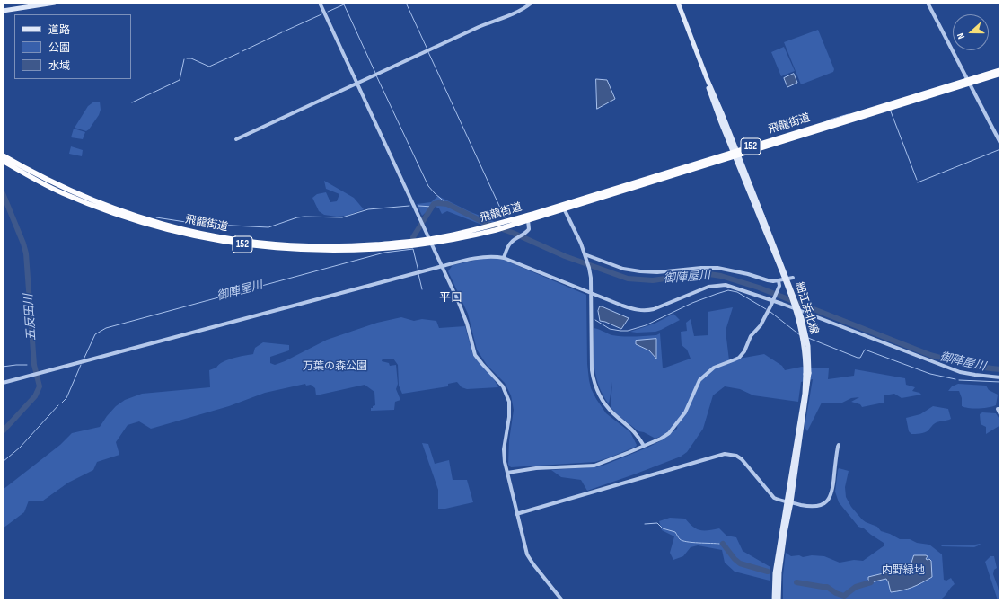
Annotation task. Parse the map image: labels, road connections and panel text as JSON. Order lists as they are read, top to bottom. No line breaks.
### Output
{"streets":{"highway":["飛龍街道","152"],"main road":["細江浜北線"]},"crossings":[["飛龍街道","細江浜北線"]],"districts":["平口"],"water":["御陣屋川","五反田川"],"parks":["万葉の森公園","内野緑地"],"legend":["道路","公園","水域"],"north":"left"}
